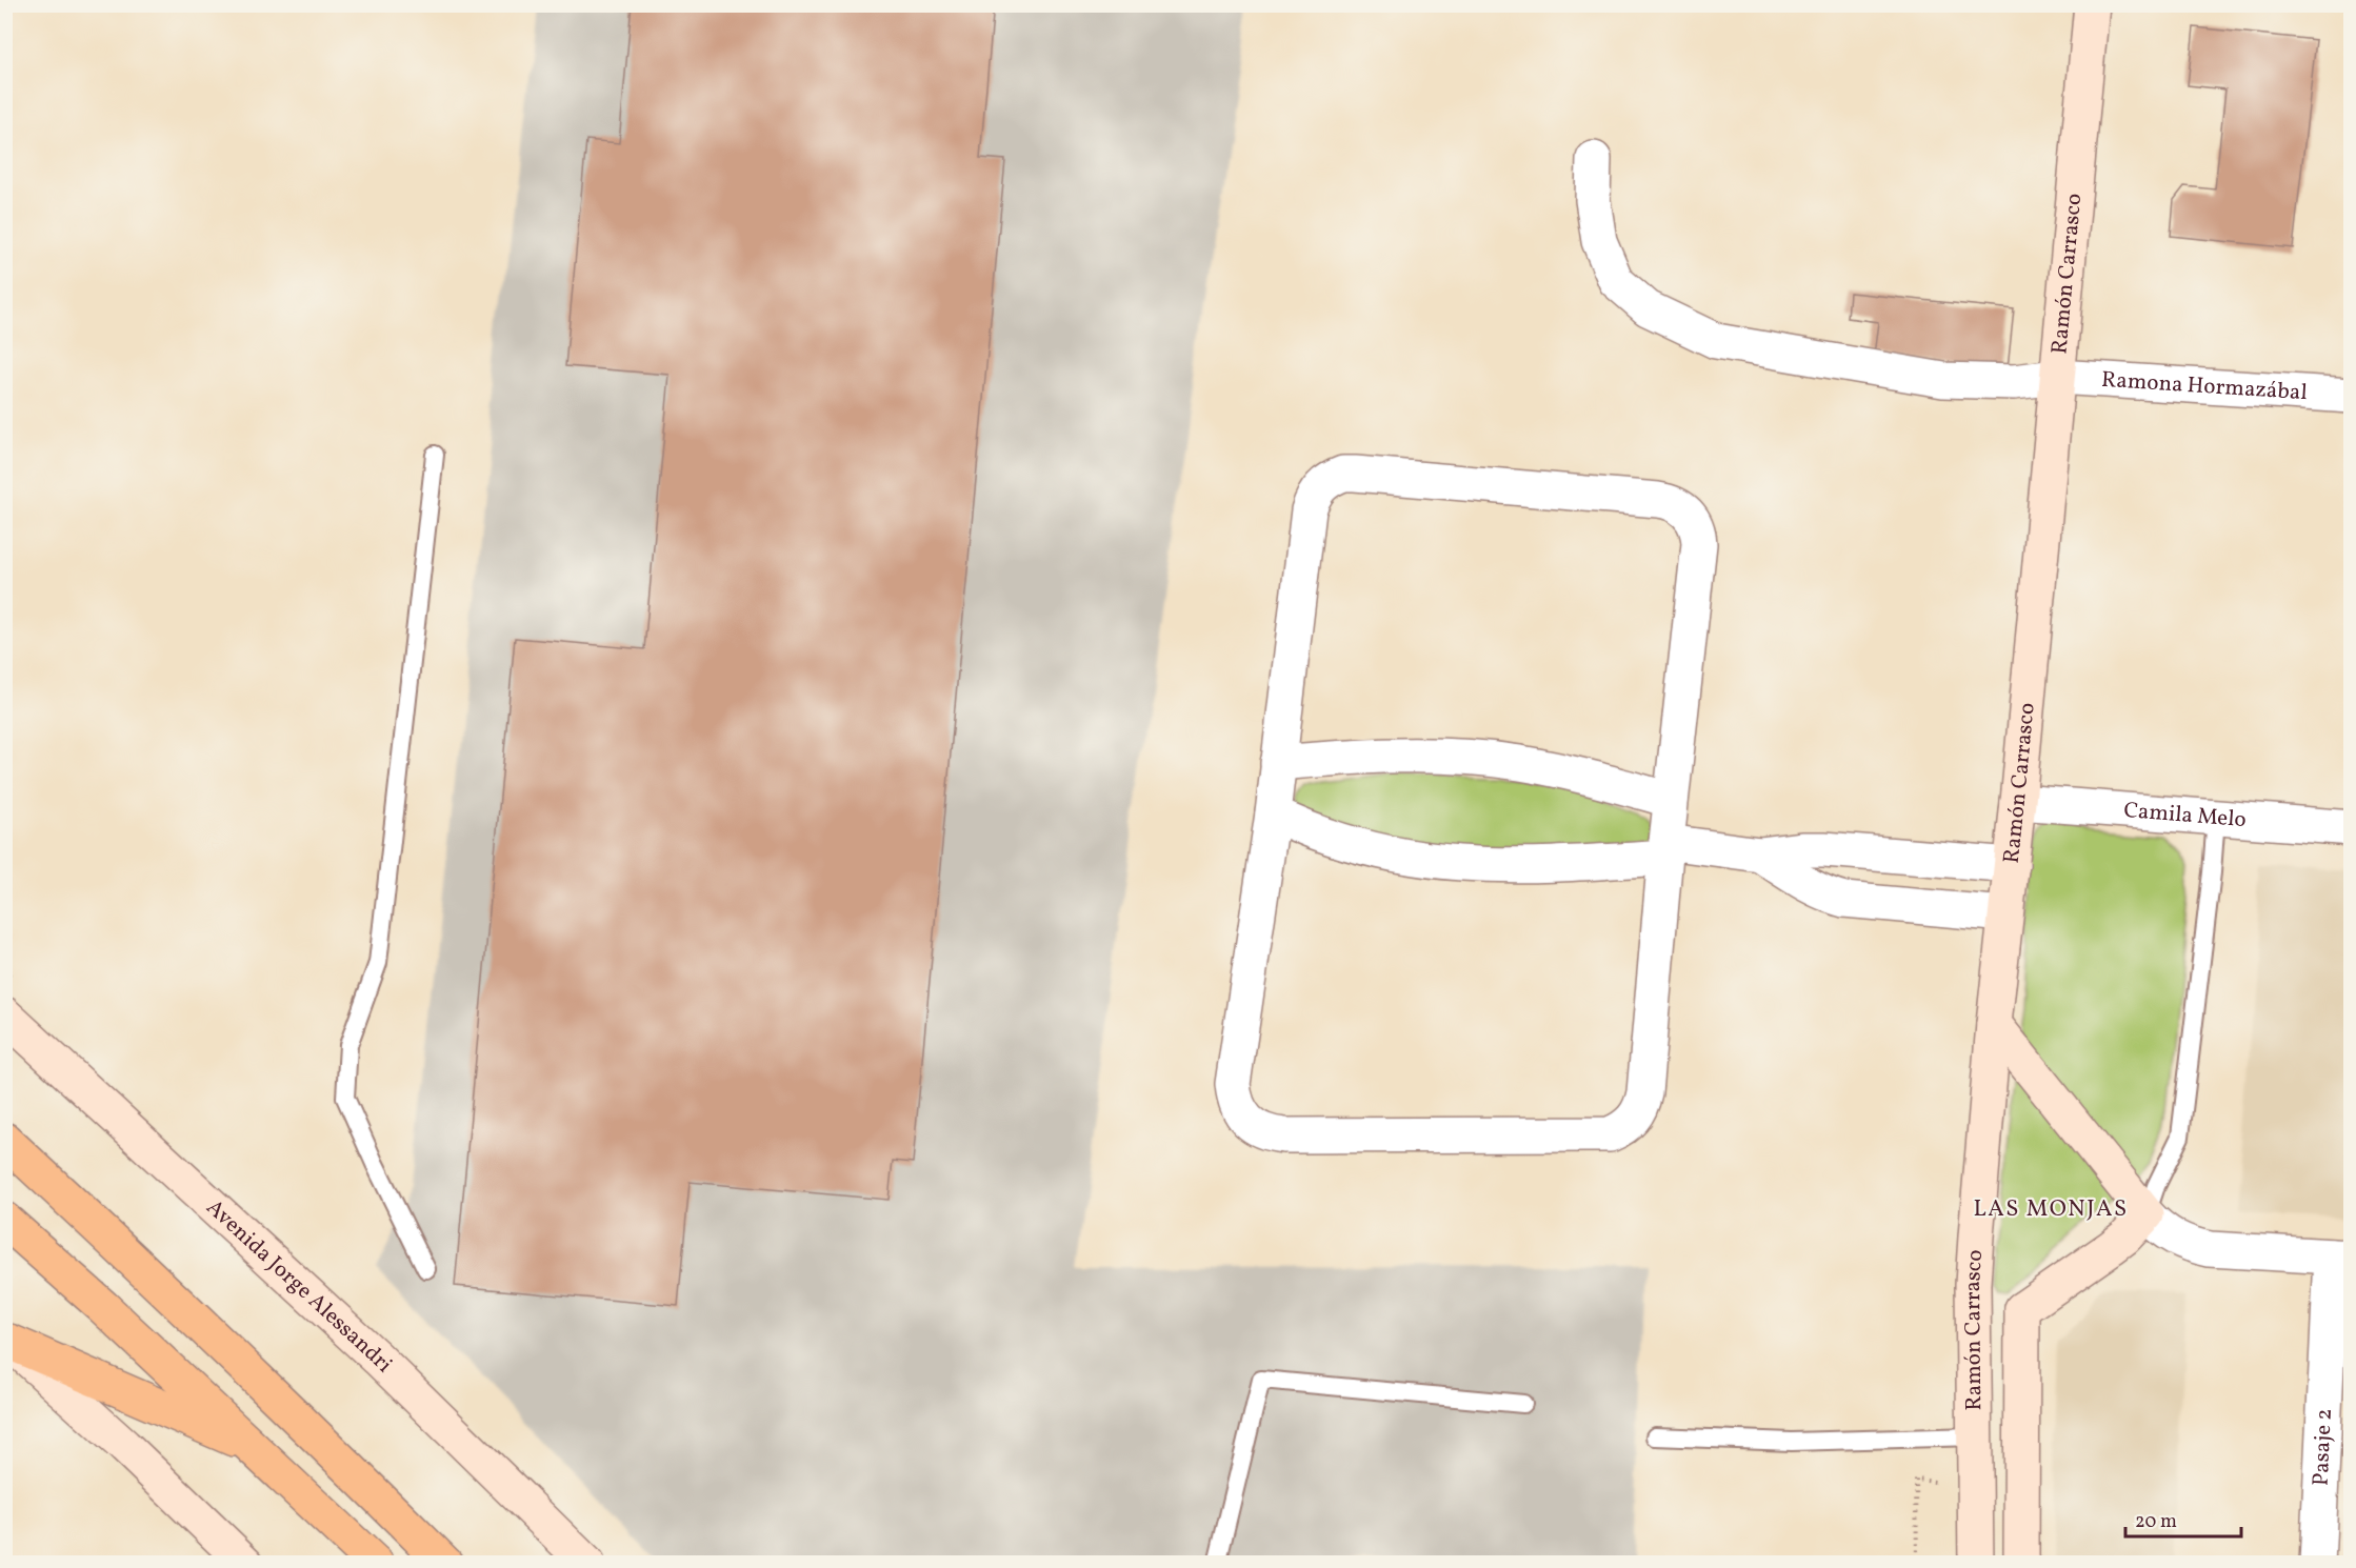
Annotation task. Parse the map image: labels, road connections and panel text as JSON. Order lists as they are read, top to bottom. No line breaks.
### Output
{"streets":{"main road":["Ramón Carrasco","Avenida Jorge Alessandri"],"street":["Ramona Hormazábal","Camila Melo","Pasaje 2"]},"crossings":[["Ramón Carrasco","Ramona Hormazábal"],["Ramón Carrasco","Camila Melo"]],"districts":["LAS MONJAS"],"scale_bar":"20 m"}
